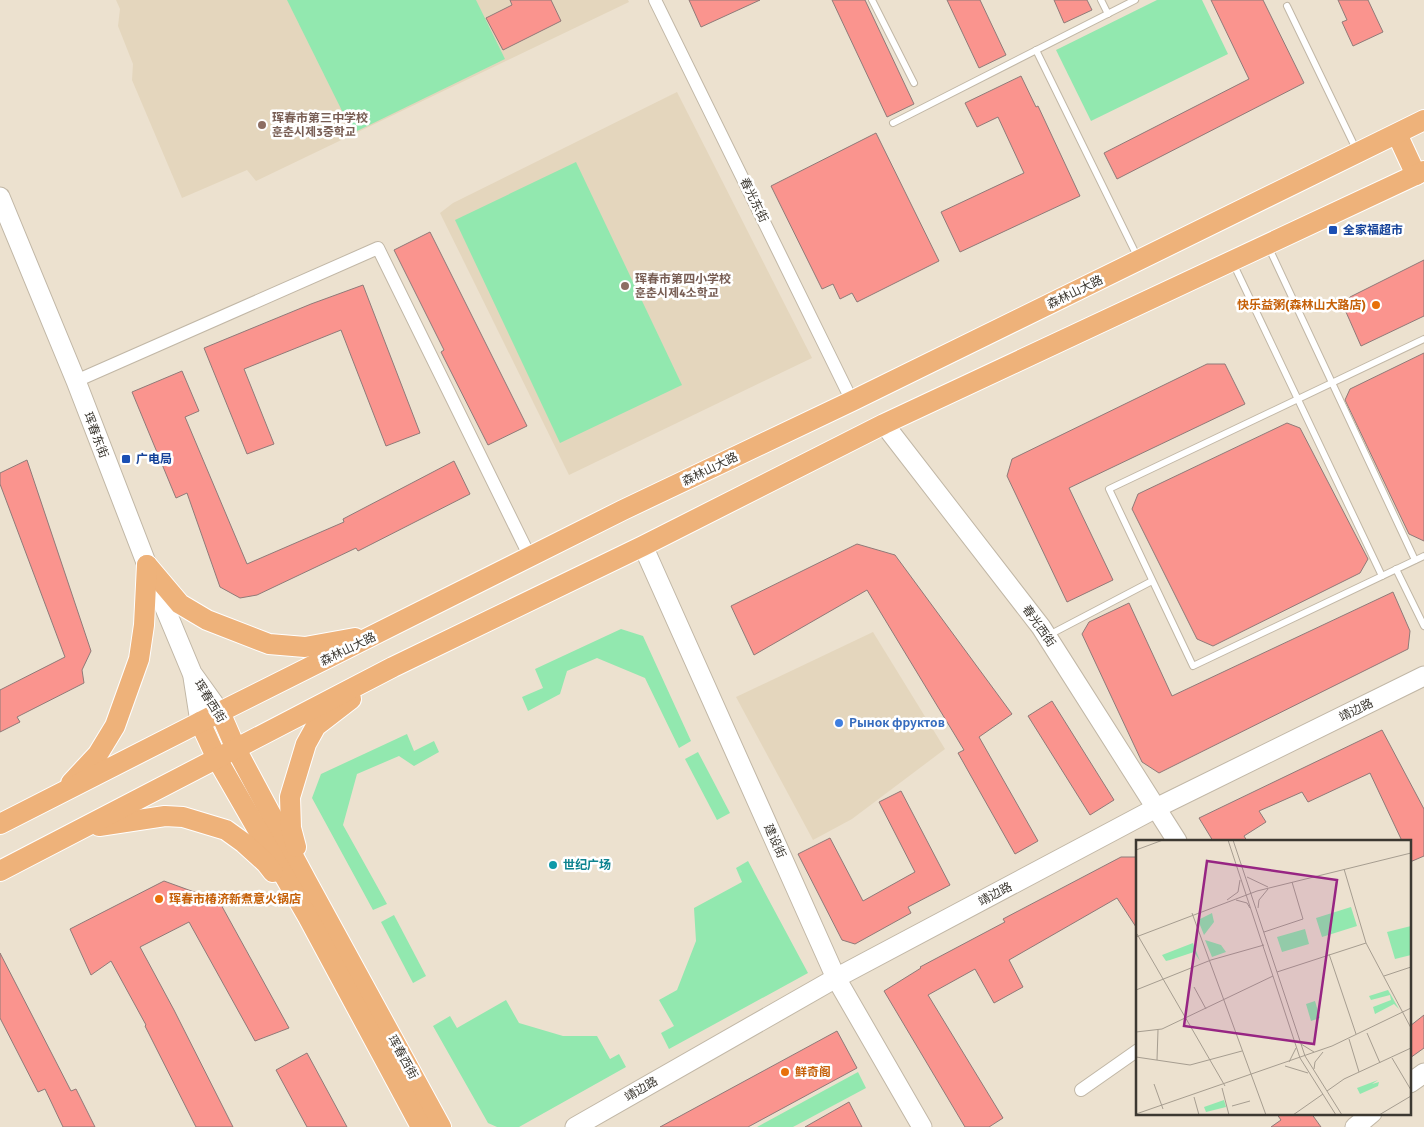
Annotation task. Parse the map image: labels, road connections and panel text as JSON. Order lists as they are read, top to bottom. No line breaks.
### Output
{"streets":{"main road":["森林山大路","珲春西街"],"street":["春光东街","珲春东街","春光西街","靖边路","建设街"]},"crossings":[["春光东街","森林山大路"],["森林山大路","珲春西街"],["珲春东街","珲春西街"],["春光西街","靖边路"],["靖边路","建设街"]],"places":{"other":["珲春市第三中学校 훈춘시제3중학교","珲春市第四小学校 훈춘시제4소학교","快乐益粥(森林山大路店)","Рынок фруктов","世纪广场","珲春市椿济新煮意火锅店","鲜奇阁"],"transit":["全家福超市","广电局"]}}
